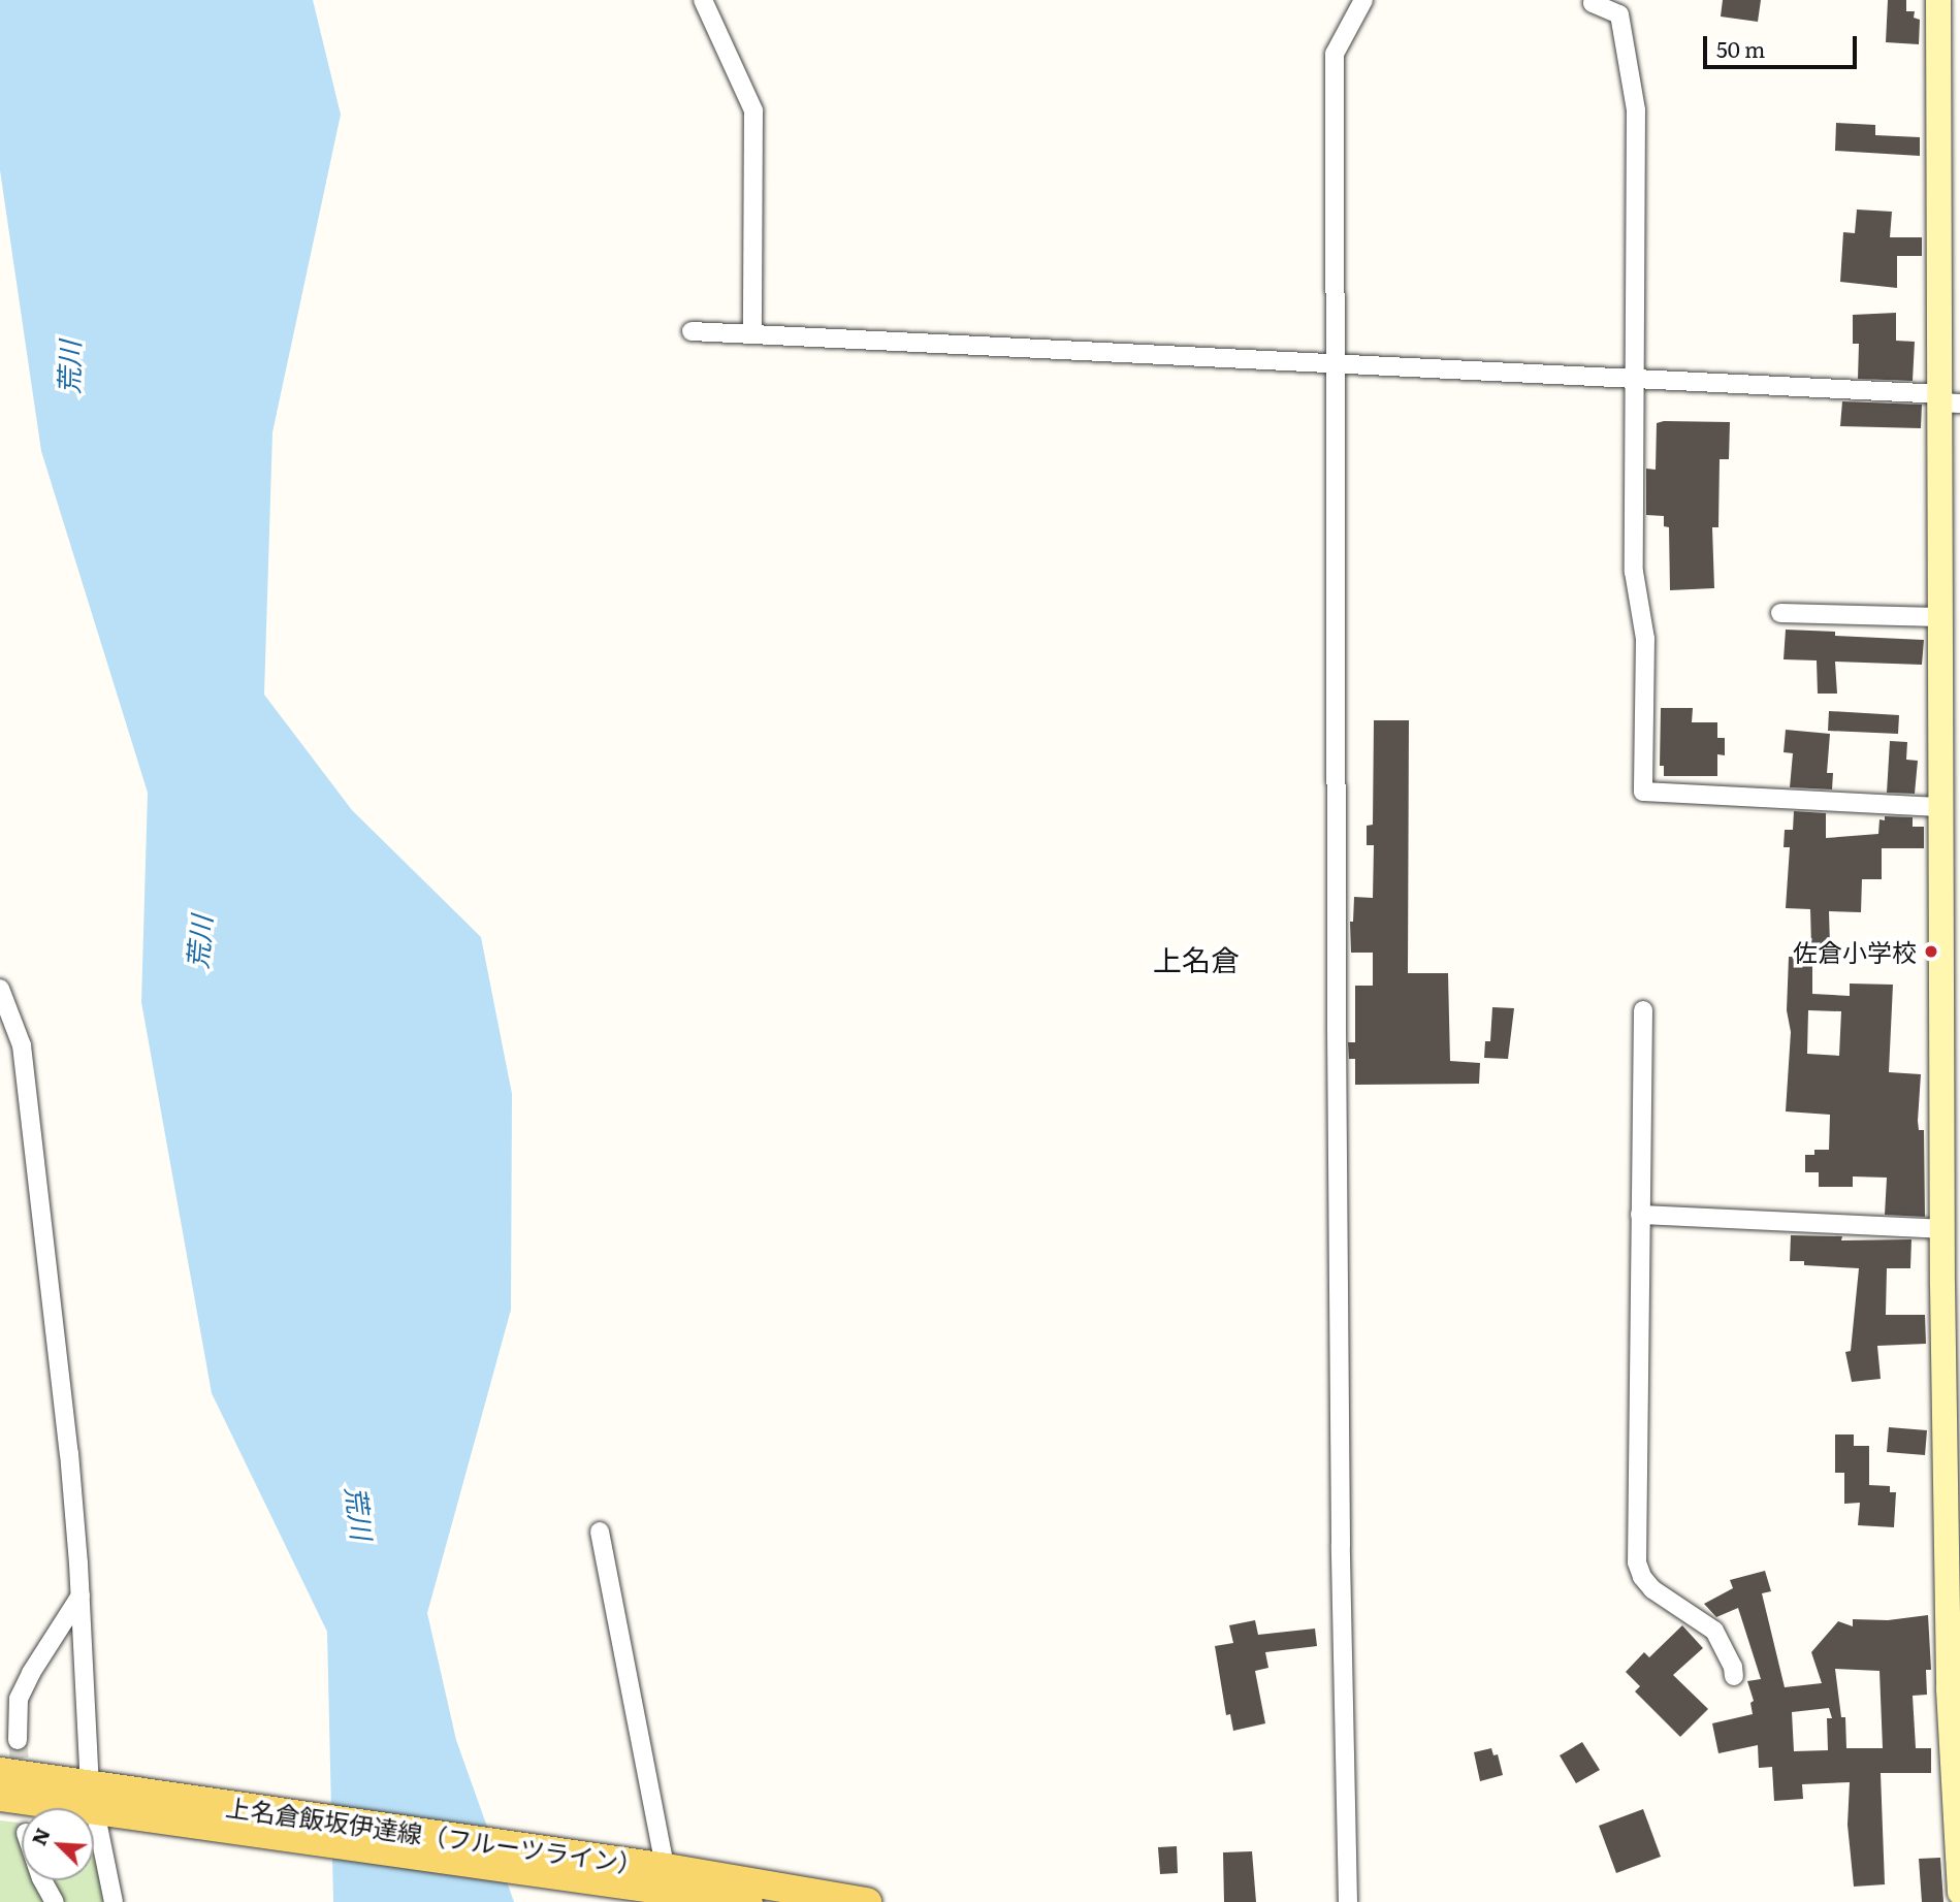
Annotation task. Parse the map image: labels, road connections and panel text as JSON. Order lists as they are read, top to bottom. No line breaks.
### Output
{"streets":{"main road":["上名倉飯坂伊達線（フルーツライン）"]},"districts":["上名倉"],"water":["荒川"],"places":["佐倉小学校"],"scale_bar":"50 m","north":"top left"}
